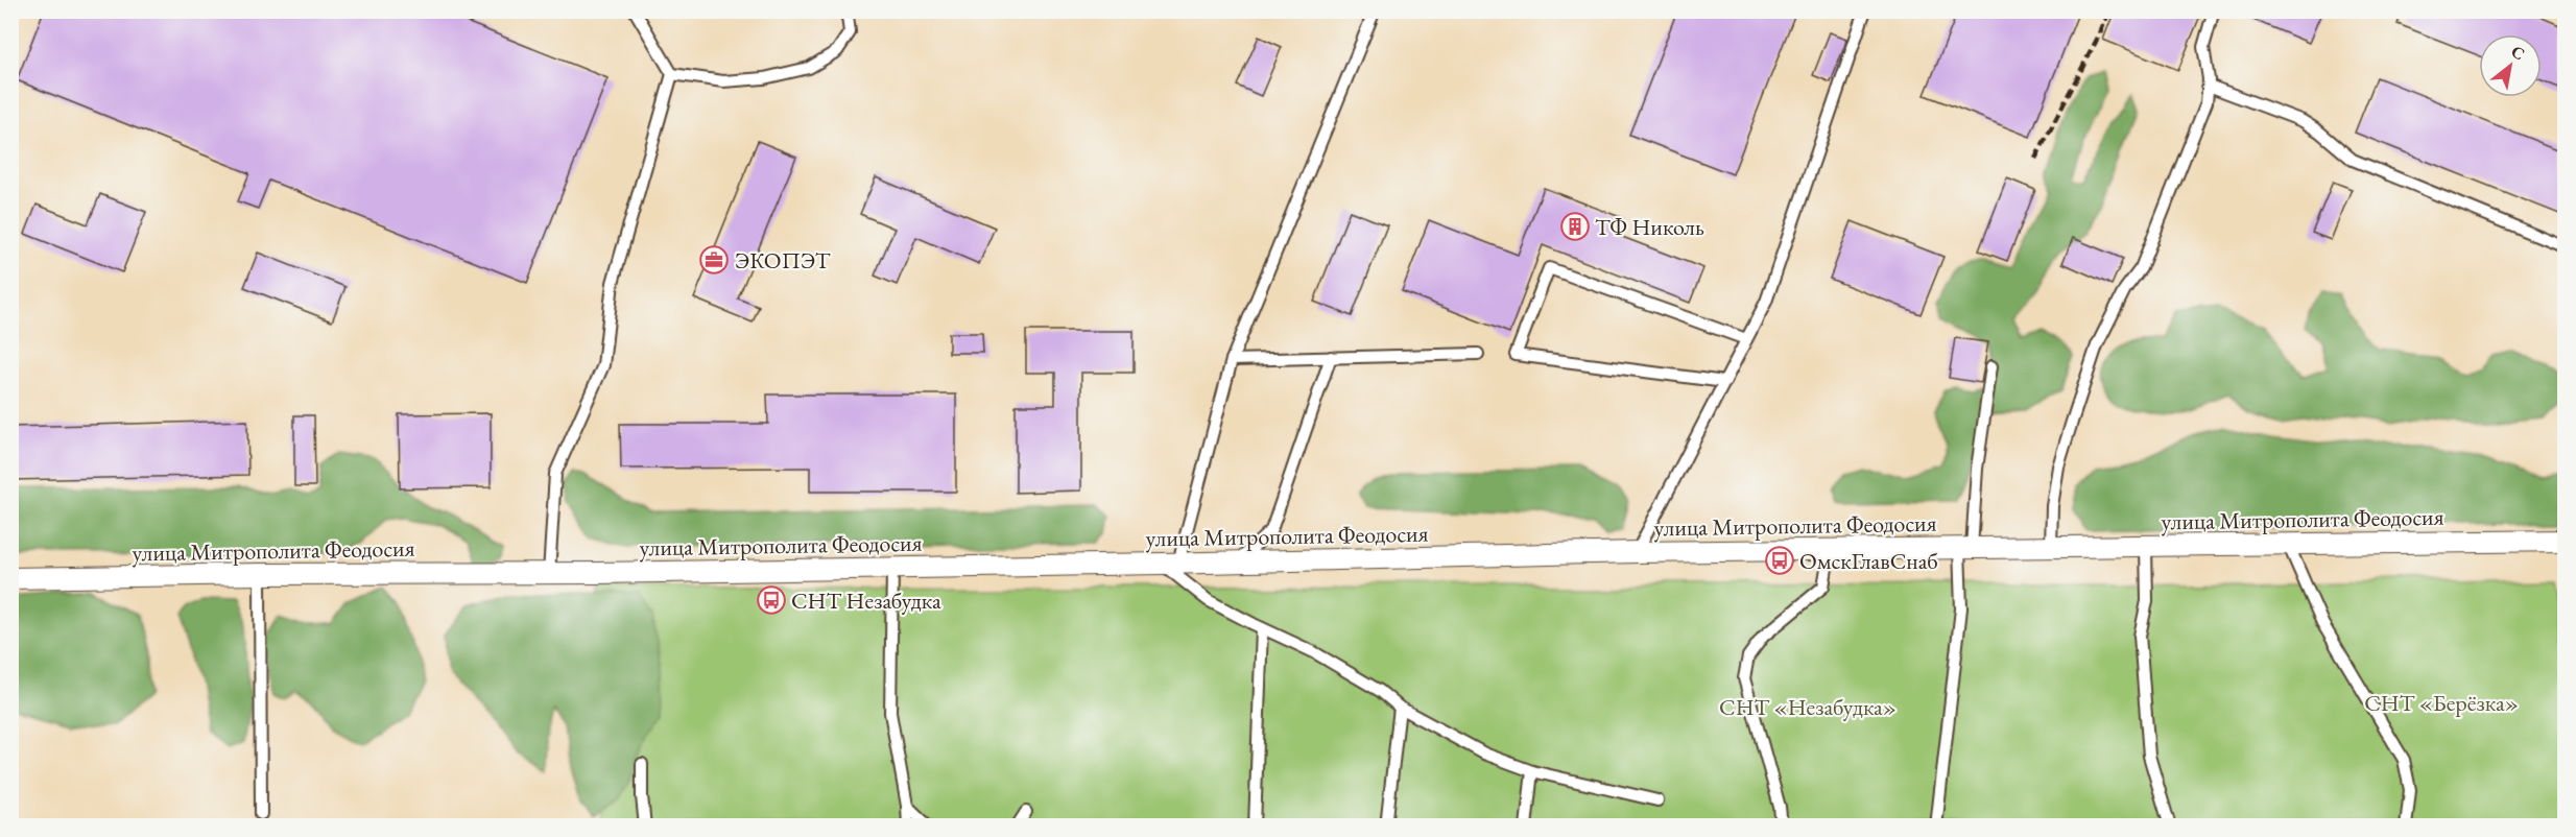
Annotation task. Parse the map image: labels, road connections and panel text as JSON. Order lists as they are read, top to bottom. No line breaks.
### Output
{"streets":{"street":["улица Митрополита Феодосия"]},"parks":["СНТ «Берёзка»","СНТ «Незабудка»"],"places":{"building":["ТФ Николь"],"office":["ЭКОПЭТ"],"bus stop":["ОмскГлавСнаб","СНТ Незабудка"]},"north":"top right"}
